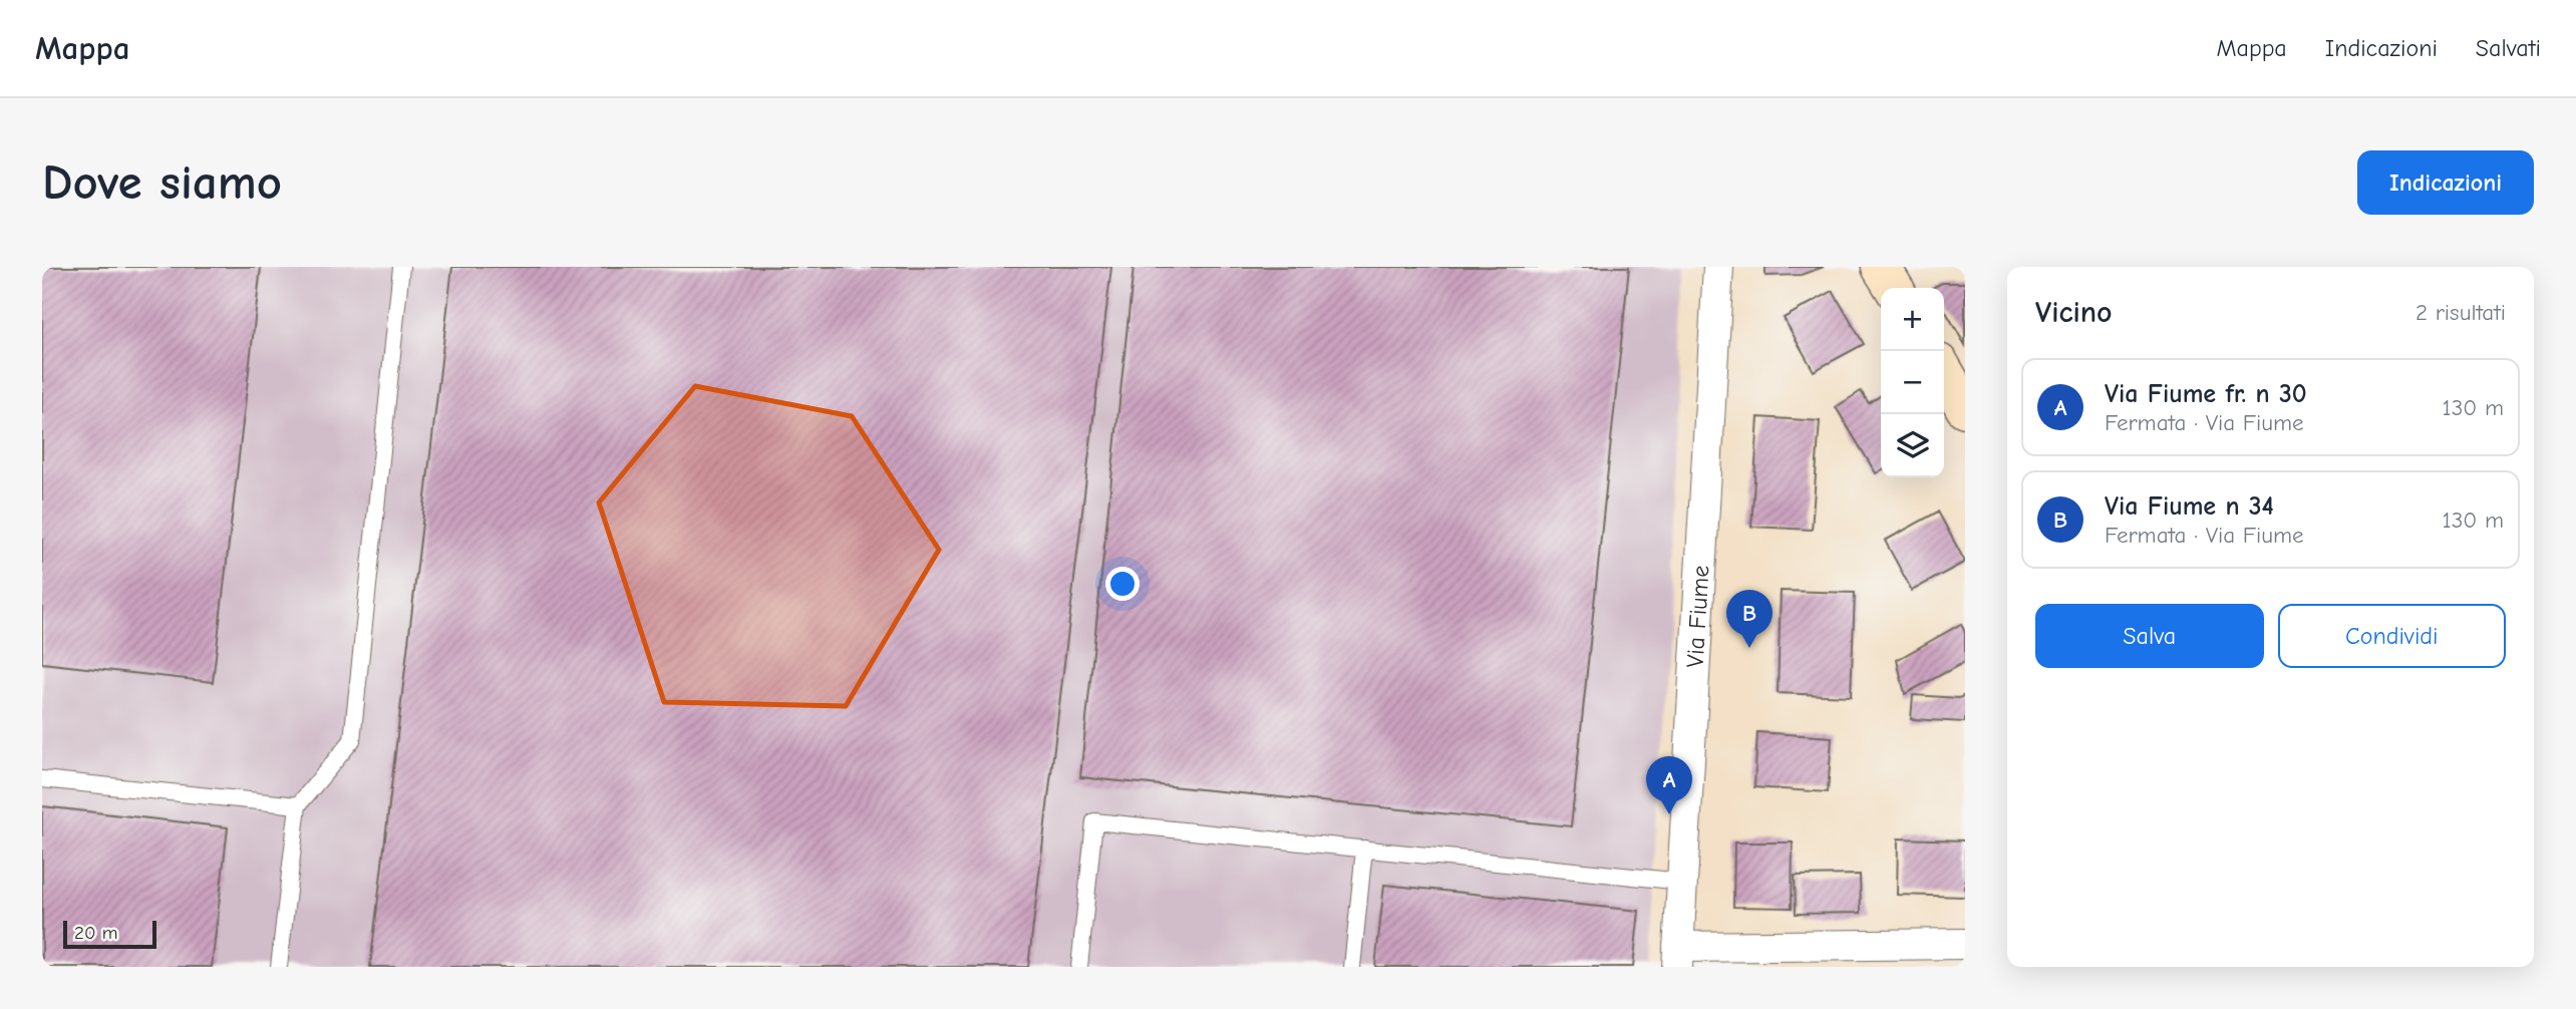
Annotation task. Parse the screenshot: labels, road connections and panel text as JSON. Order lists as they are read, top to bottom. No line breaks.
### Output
{"streets":{"street":["Via Fiume"]},"scale_bar":"20 m","page":{"header":"Mappa","nav":["Mappa","Indicazioni","Salvati"],"buttons":["Indicazioni",["Salva","Condividi"]],"title":"Dove siamo","heading":["Vicino","2 risultati"],"map_buttons":["+","−"],"list":[{"mark":"A","name":"Via Fiume fr. n 30","note":"Fermata · Via Fiume","value":"130 m"},{"mark":"B","name":"Via Fiume n 34","note":"Fermata · Via Fiume","value":"130 m"}],"pins":["B","A"],"scale":"20 m"}}
